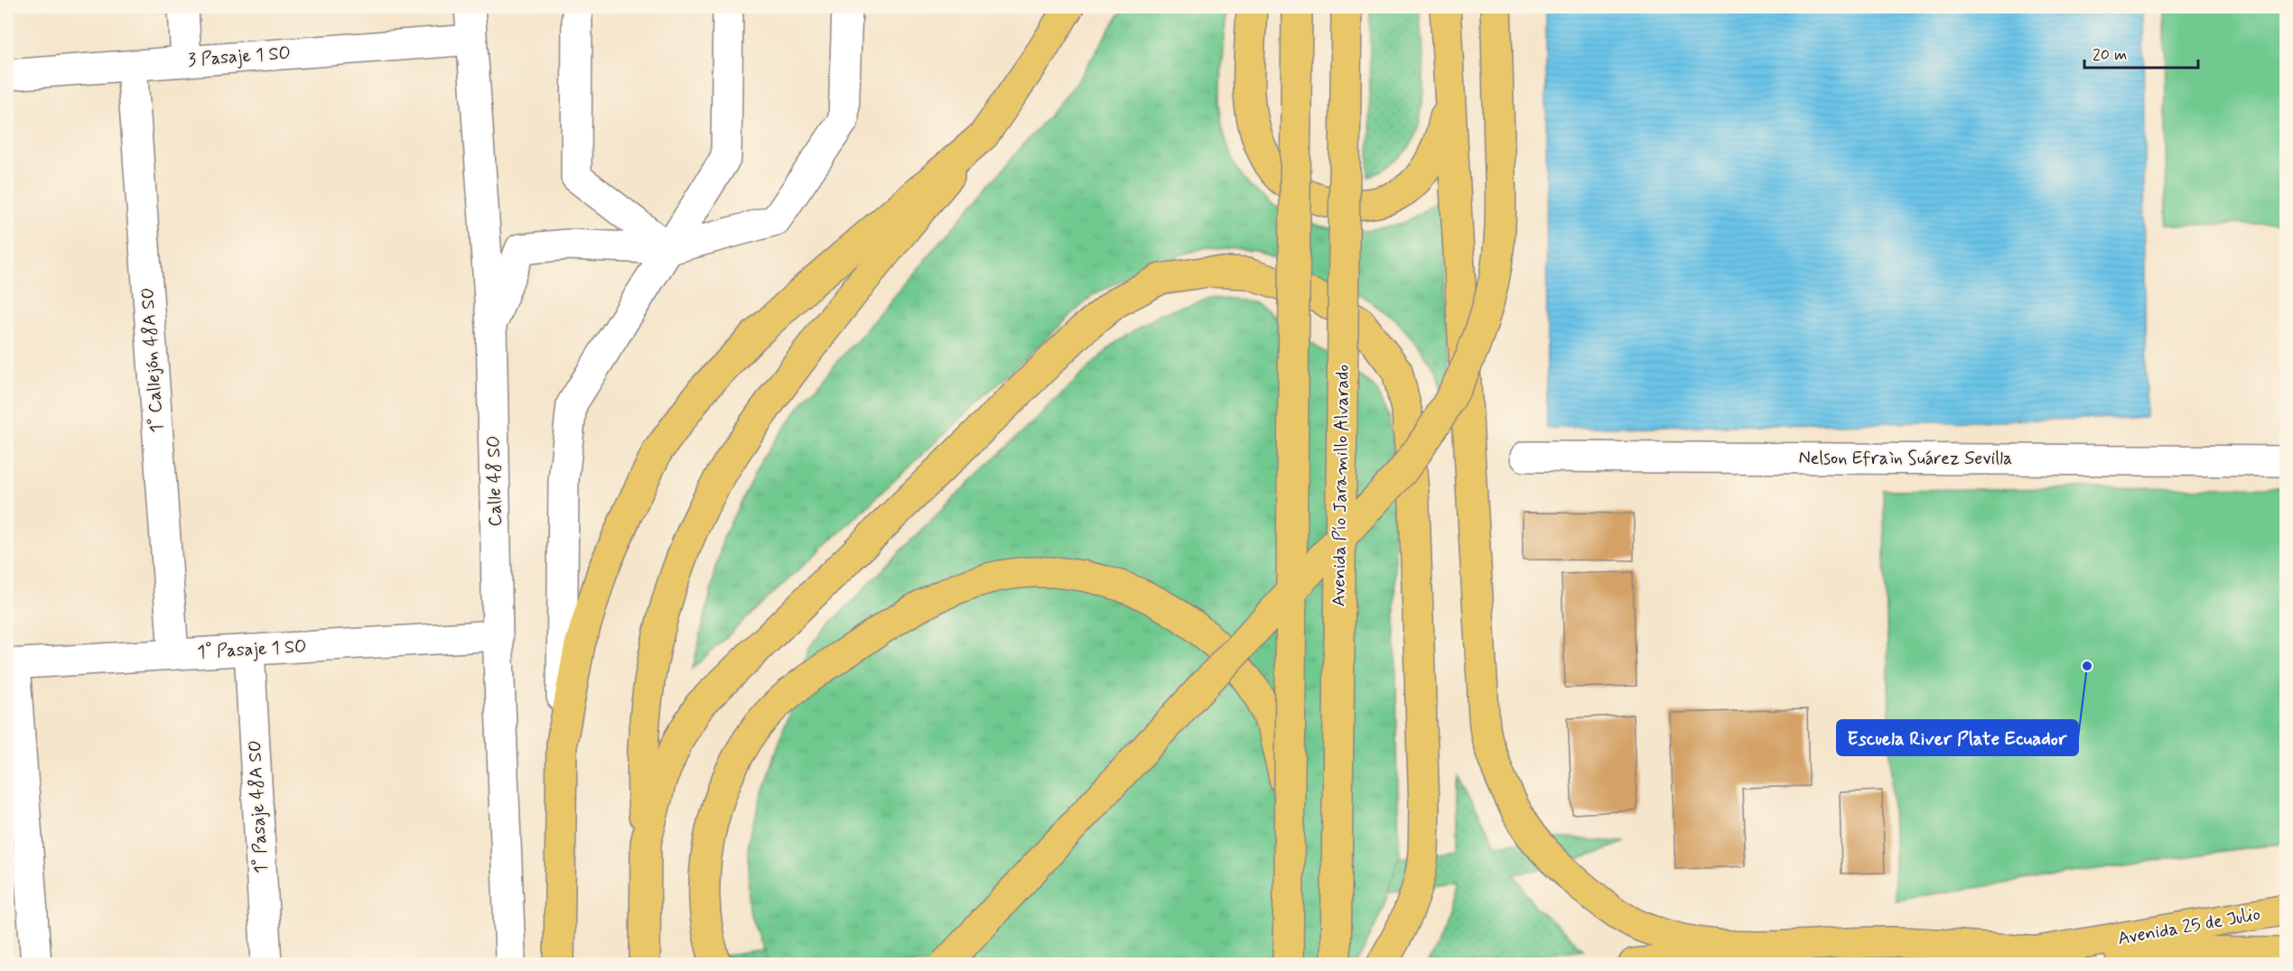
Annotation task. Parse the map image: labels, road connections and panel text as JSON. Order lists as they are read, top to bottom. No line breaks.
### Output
{"streets":{"main road":["Avenida Pío Jaramillo Alvarado","Avenida 25 de Julio"],"street":["3 Pasaje 1 SO","1° Callejón 48A SO","Nelson Efraìn Suárez Sevilla","Calle 48 SO","1° Pasaje 1 SO","1° Pasaje 48A SO"]},"crossings":[["3 Pasaje 1 SO","1° Callejón 48A SO"],["3 Pasaje 1 SO","Calle 48 SO"],["1° Callejón 48A SO","1° Pasaje 1 SO"],["Calle 48 SO","1° Pasaje 1 SO"],["1° Pasaje 1 SO","1° Pasaje 48A SO"]],"places":["Escuela River Plate Ecuador"],"scale_bar":"20 m"}
